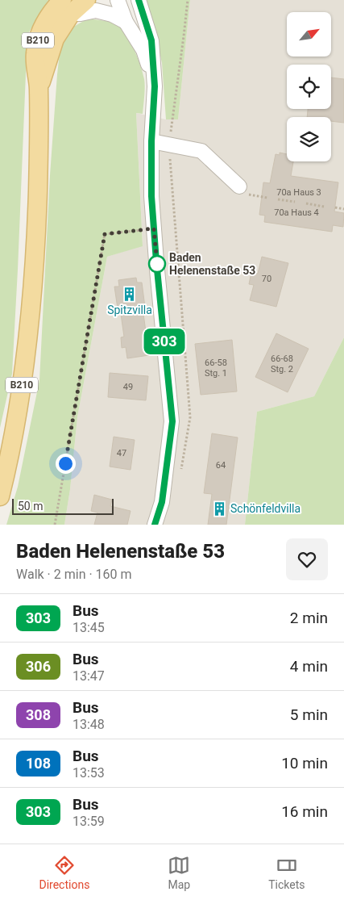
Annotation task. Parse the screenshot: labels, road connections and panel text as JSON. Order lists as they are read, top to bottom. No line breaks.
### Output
{"streets":{"main road":["B210"]},"places":{"other":["Baden Helenenstaße 53"],"building":["Spitzvilla","Schönfeldvilla"]},"lines":["bus line 303"],"house_numbers":["70a Haus 3","70a Haus 4","70","66-68 Stg. 2","66-58 Stg. 1","49","47","64"],"scale_bar":"50 m","north":"top right","page":{"on_map":"303","scale":"50 m","heading":["Baden Helenenstaße 53","Walk · 2 min · 160 m"],"list":[{"mark":"303","name":"Bus","note":"13:45","value":"2 min"},{"mark":"306","name":"Bus","note":"13:47","value":"4 min"},{"mark":"308","name":"Bus","note":"13:48","value":"5 min"},{"mark":"108","name":"Bus","note":"13:53","value":"10 min"},{"mark":"303","name":"Bus","note":"13:59","value":"16 min"}],"tabs":["Directions","Map","Tickets"]}}
